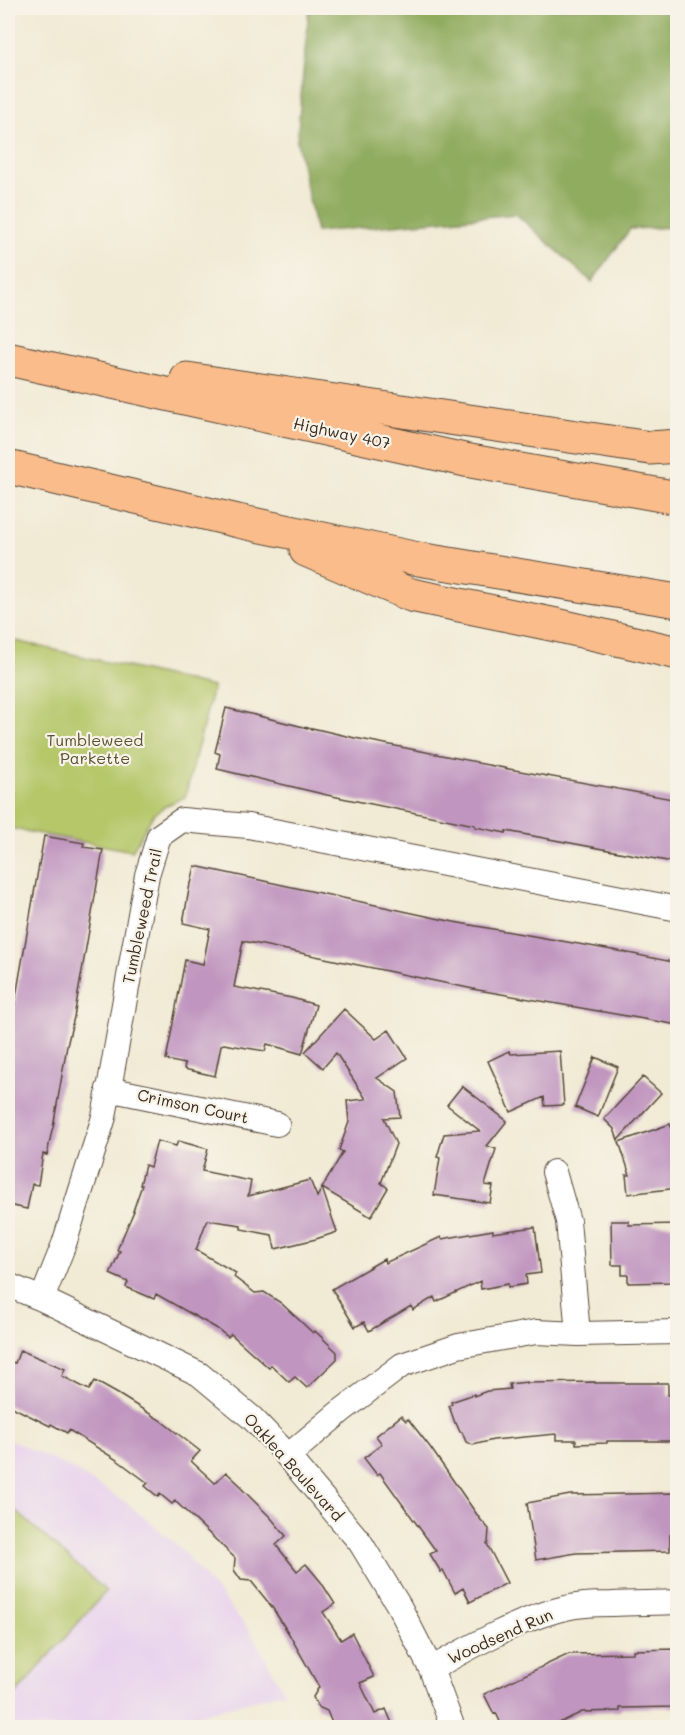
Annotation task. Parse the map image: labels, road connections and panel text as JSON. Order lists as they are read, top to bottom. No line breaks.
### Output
{"streets":{"highway":["Highway 407"],"street":["Tumbleweed Trail","Crimson Court","Oaklea Boulevard","Woodsend Run"]},"crossings":[["Tumbleweed Trail","Crimson Court"],["Tumbleweed Trail","Oaklea Boulevard"],["Oaklea Boulevard","Woodsend Run"]],"parks":["Tumbleweed Parkette"]}
